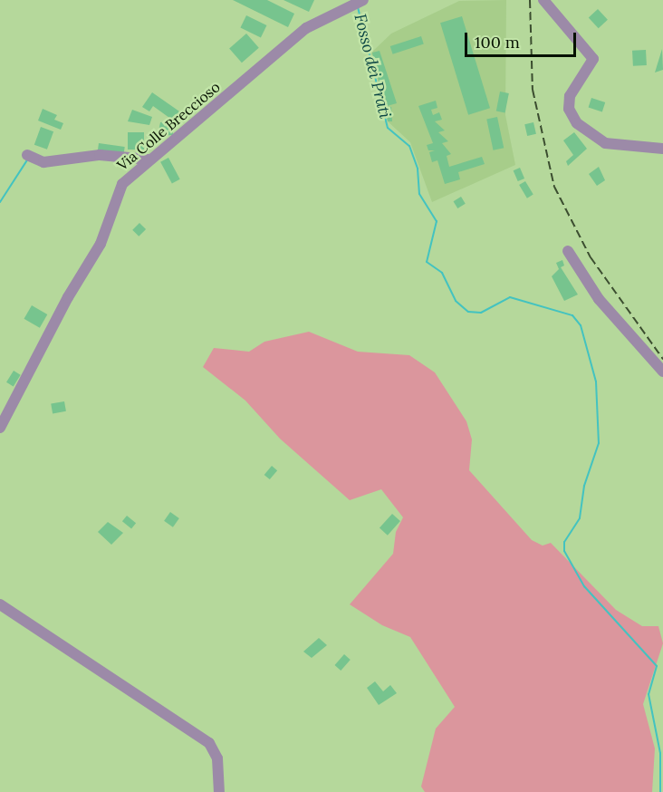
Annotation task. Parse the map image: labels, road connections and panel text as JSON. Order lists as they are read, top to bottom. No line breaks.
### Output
{"streets":{"street":["Via Colle Breccioso"]},"water":["Fosso dei Prati"],"scale_bar":"100 m"}
